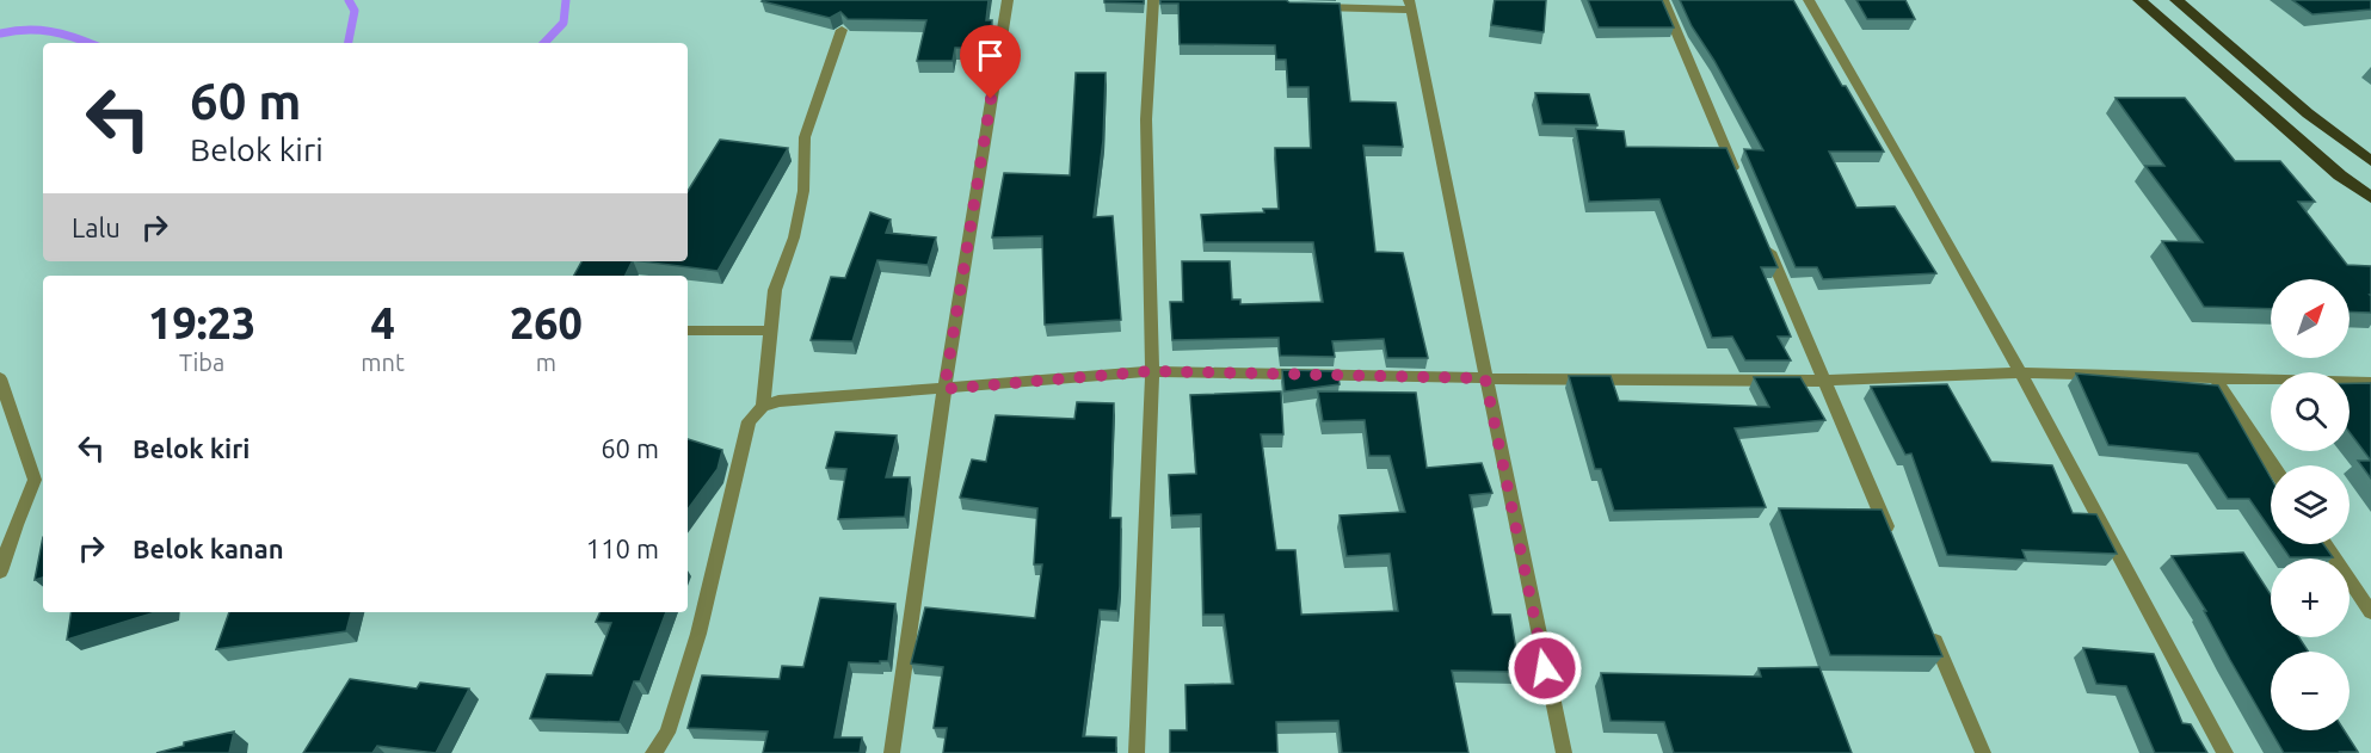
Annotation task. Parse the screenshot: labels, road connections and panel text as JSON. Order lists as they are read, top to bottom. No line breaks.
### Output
{"north":"top right","page":{"turn":["60 m","Belok kiri"],"then":"Lalu","eta":["19:23","Tiba","4","mnt","260","m"],"map_buttons":["+","−"],"list":[{"name":"Belok kiri","value":"60 m"},{"name":"Belok kanan","value":"110 m"}]}}
